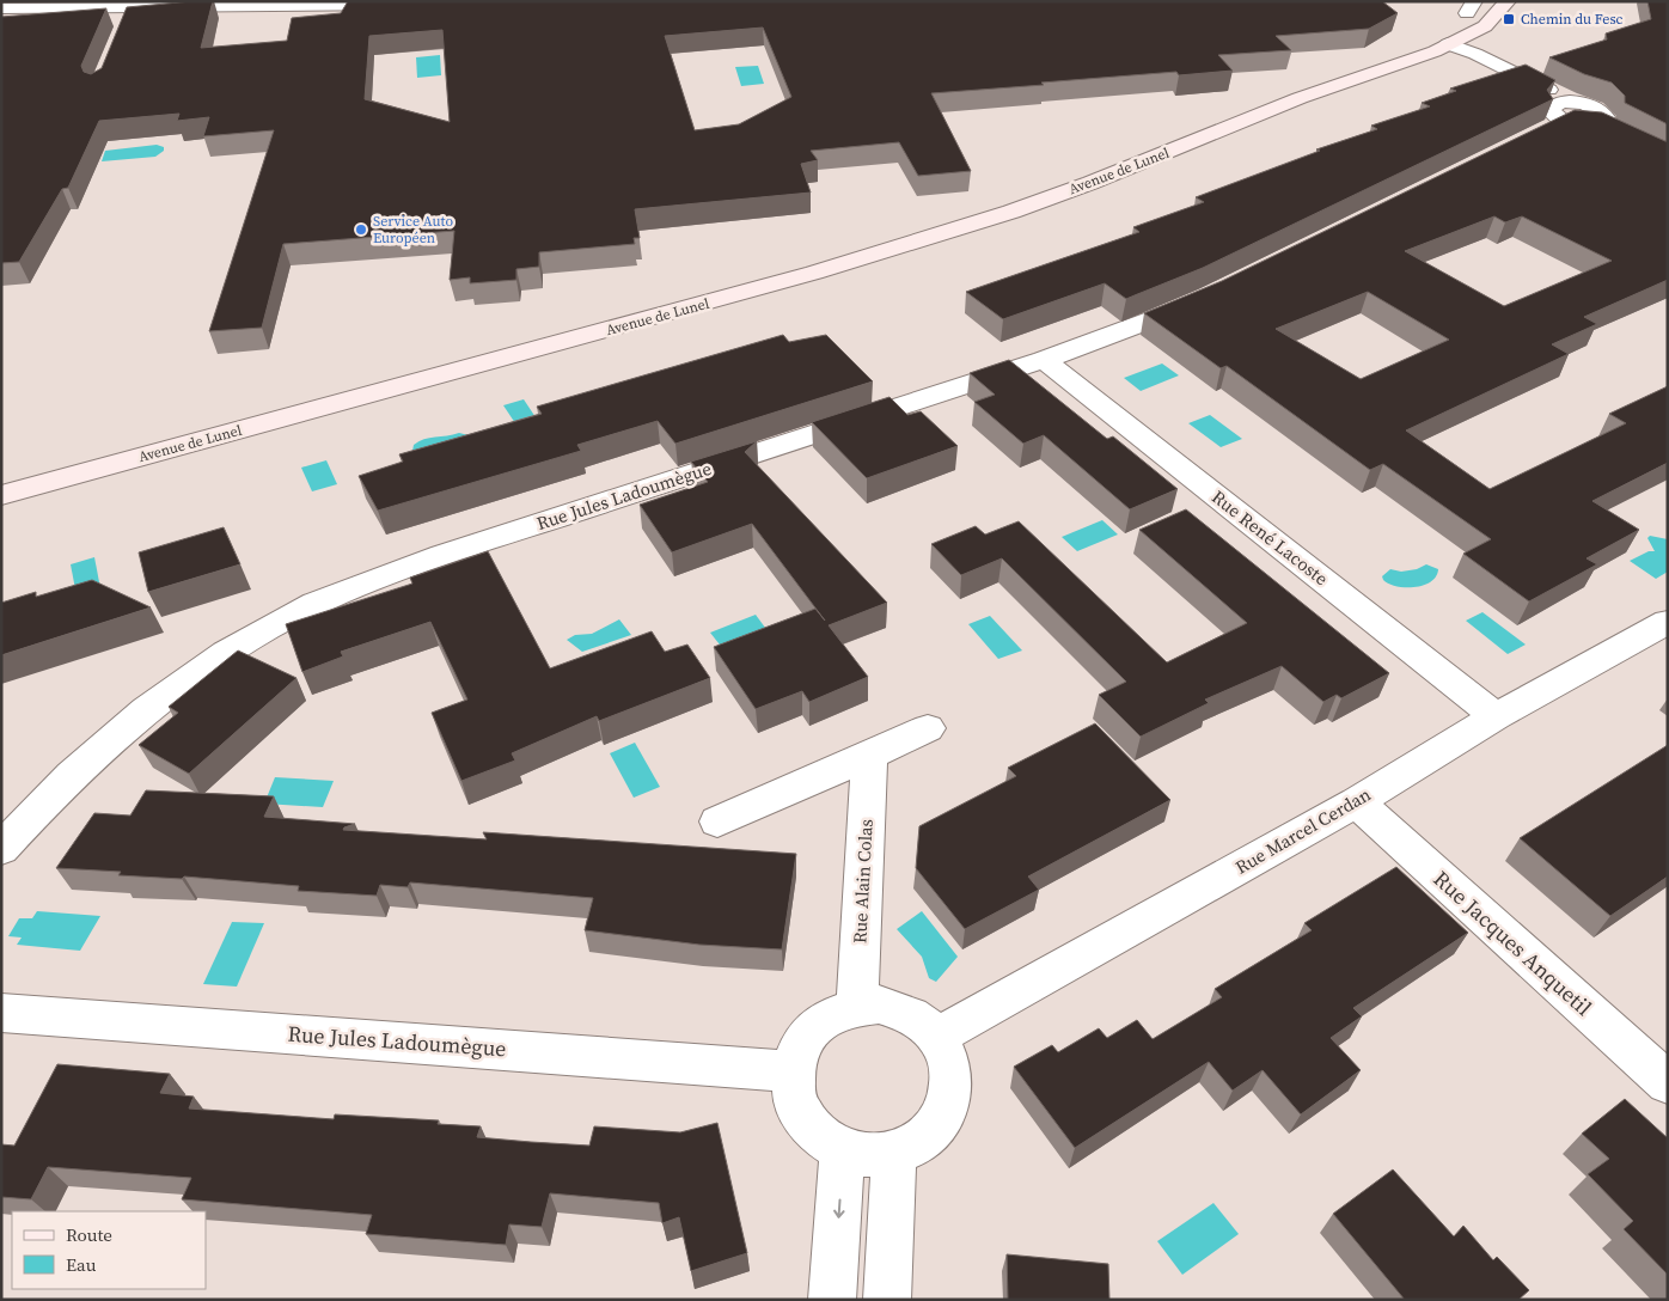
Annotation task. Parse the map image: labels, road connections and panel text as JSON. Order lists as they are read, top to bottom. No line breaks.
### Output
{"streets":{"main road":["Avenue de Lunel"],"street":["Rue Jules Ladoumègue","Rue René Lacoste","Rue Marcel Cerdan","Rue Alain Colas","Rue Jacques Anquetil"]},"crossings":[["Rue Jules Ladoumègue","Rue René Lacoste"],["Rue Jules Ladoumègue","Rue Marcel Cerdan"],["Rue Jules Ladoumègue","Rue Alain Colas"],["Rue René Lacoste","Rue Marcel Cerdan"],["Rue Marcel Cerdan","Rue Alain Colas"],["Rue Marcel Cerdan","Rue Jacques Anquetil"]],"places":{"transit":["Chemin du Fesc"],"other":["Service Auto Européen"]},"legend":["Route","Eau"]}
